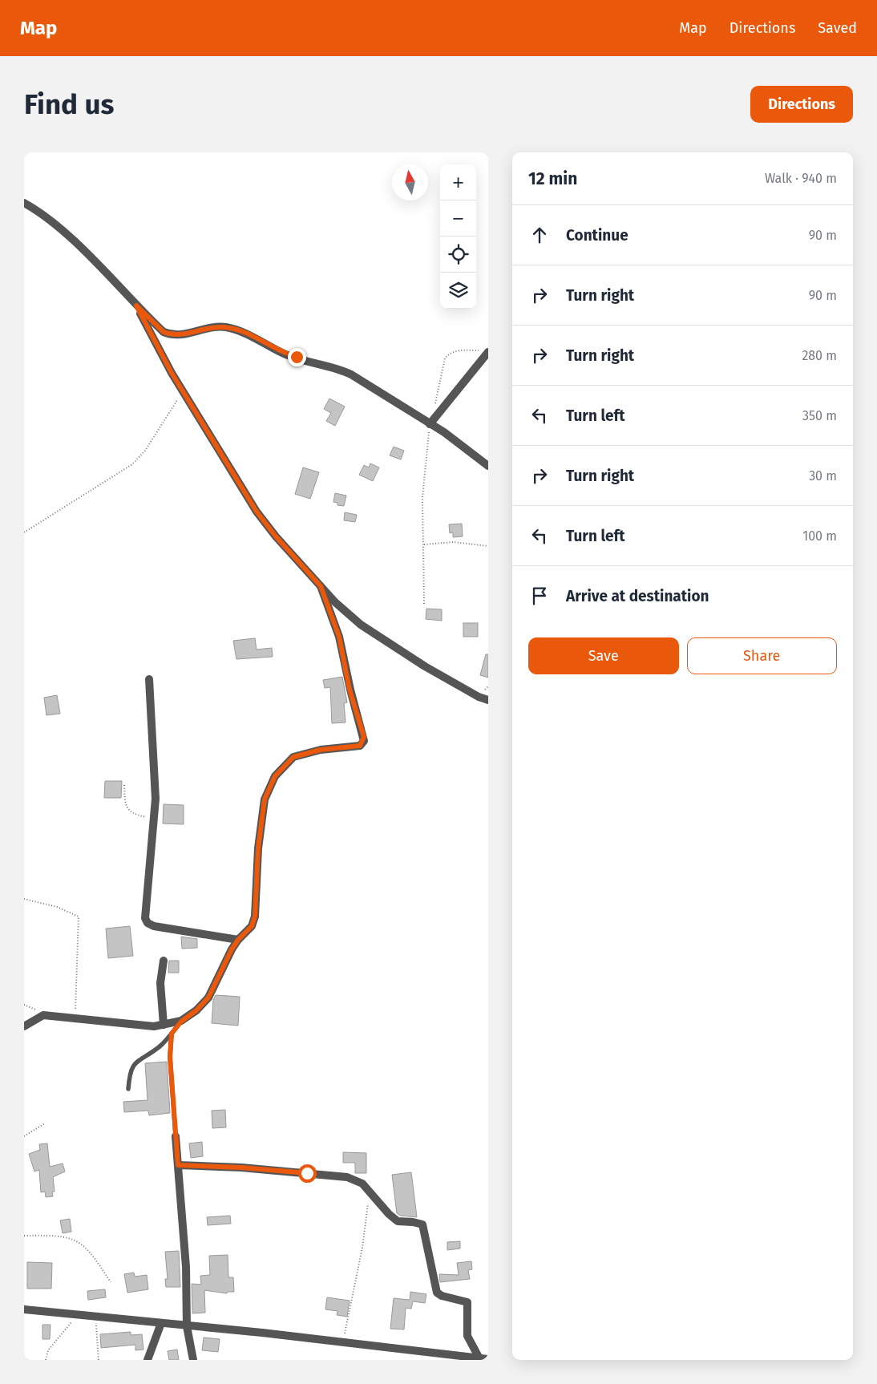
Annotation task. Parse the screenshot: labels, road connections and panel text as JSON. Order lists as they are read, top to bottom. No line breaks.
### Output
{"north":"top","page":{"header":"Map","nav":["Map","Directions","Saved"],"buttons":["Directions",["Save","Share"]],"title":"Find us","heading":["12 min","Walk · 940 m"],"map_buttons":["+","−"],"list":[["Continue","90 m"],["Turn right","90 m"],["Turn right","280 m"],["Turn left","350 m"],["Turn right","30 m"],["Turn left","100 m"],"Arrive at destination"]}}
